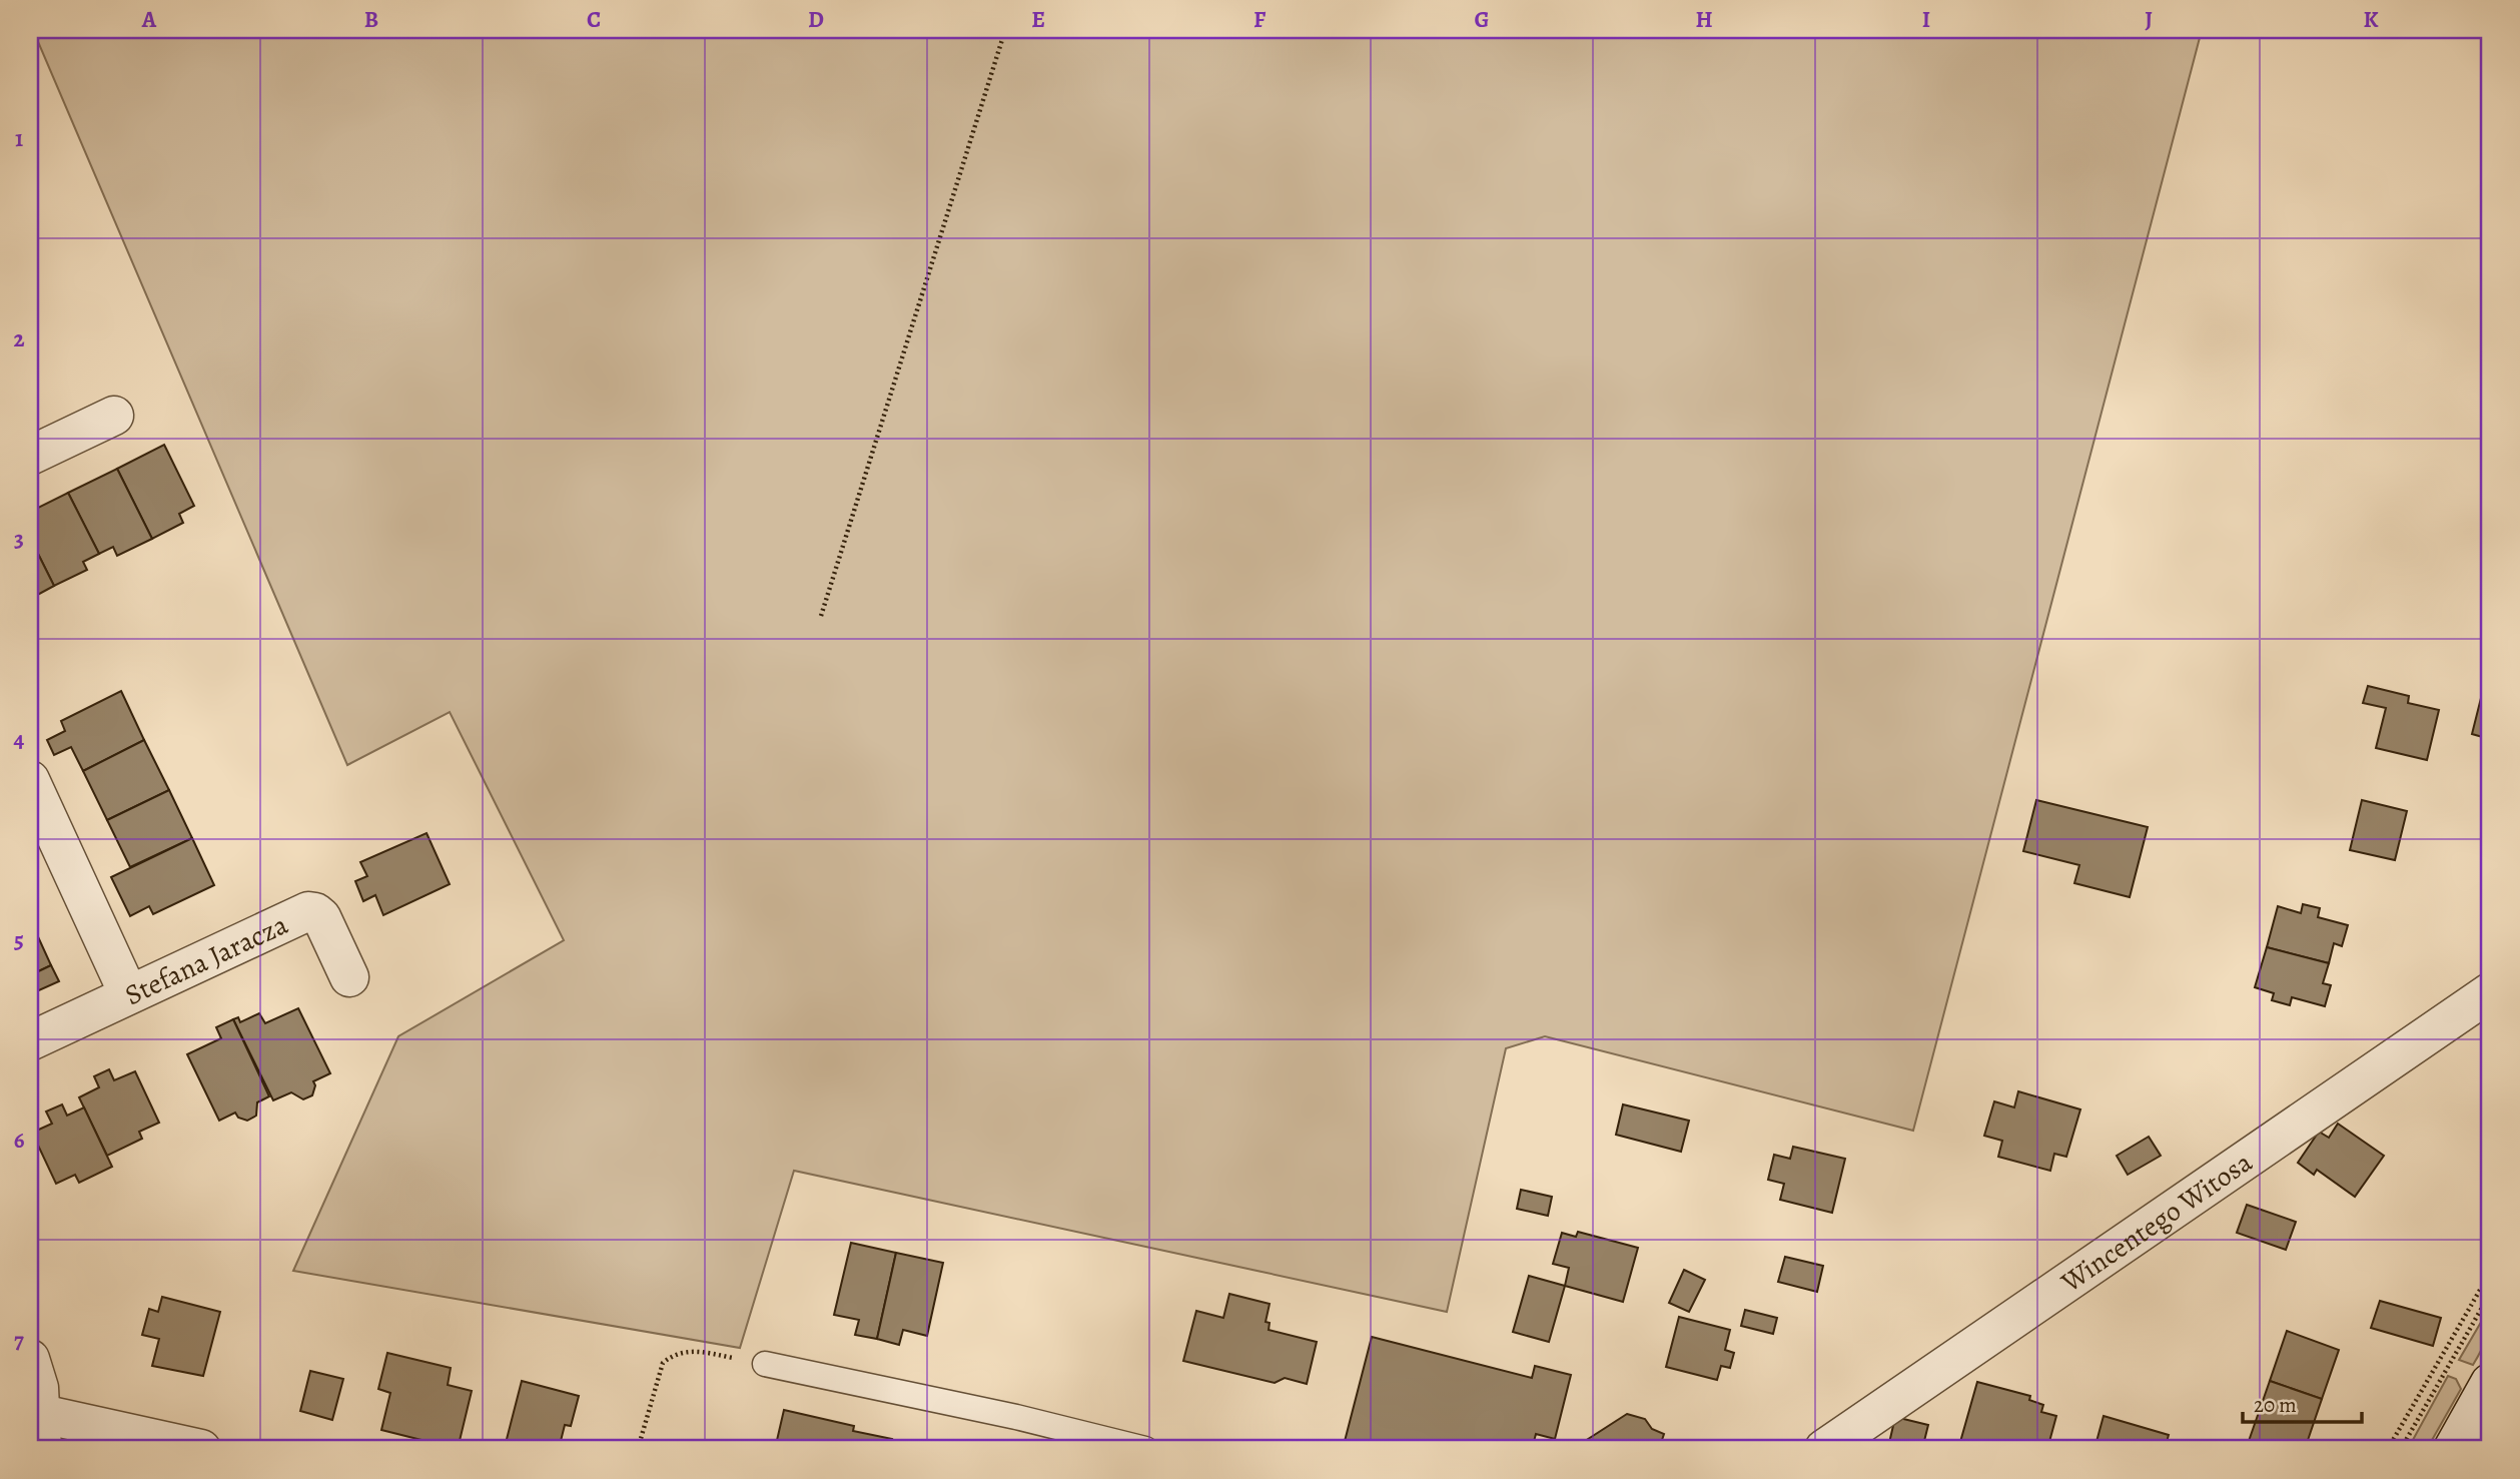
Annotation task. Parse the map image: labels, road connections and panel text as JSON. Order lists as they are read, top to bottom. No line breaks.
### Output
{"streets":{"street":["Stefana Jaracza","Wincentego Witosa"]},"scale_bar":"20 m","grid":{"columns":["A","B","C","D","E","F","G","H","I","J","K"],"rows":["1","2","3","4","5","6","7"]}}
